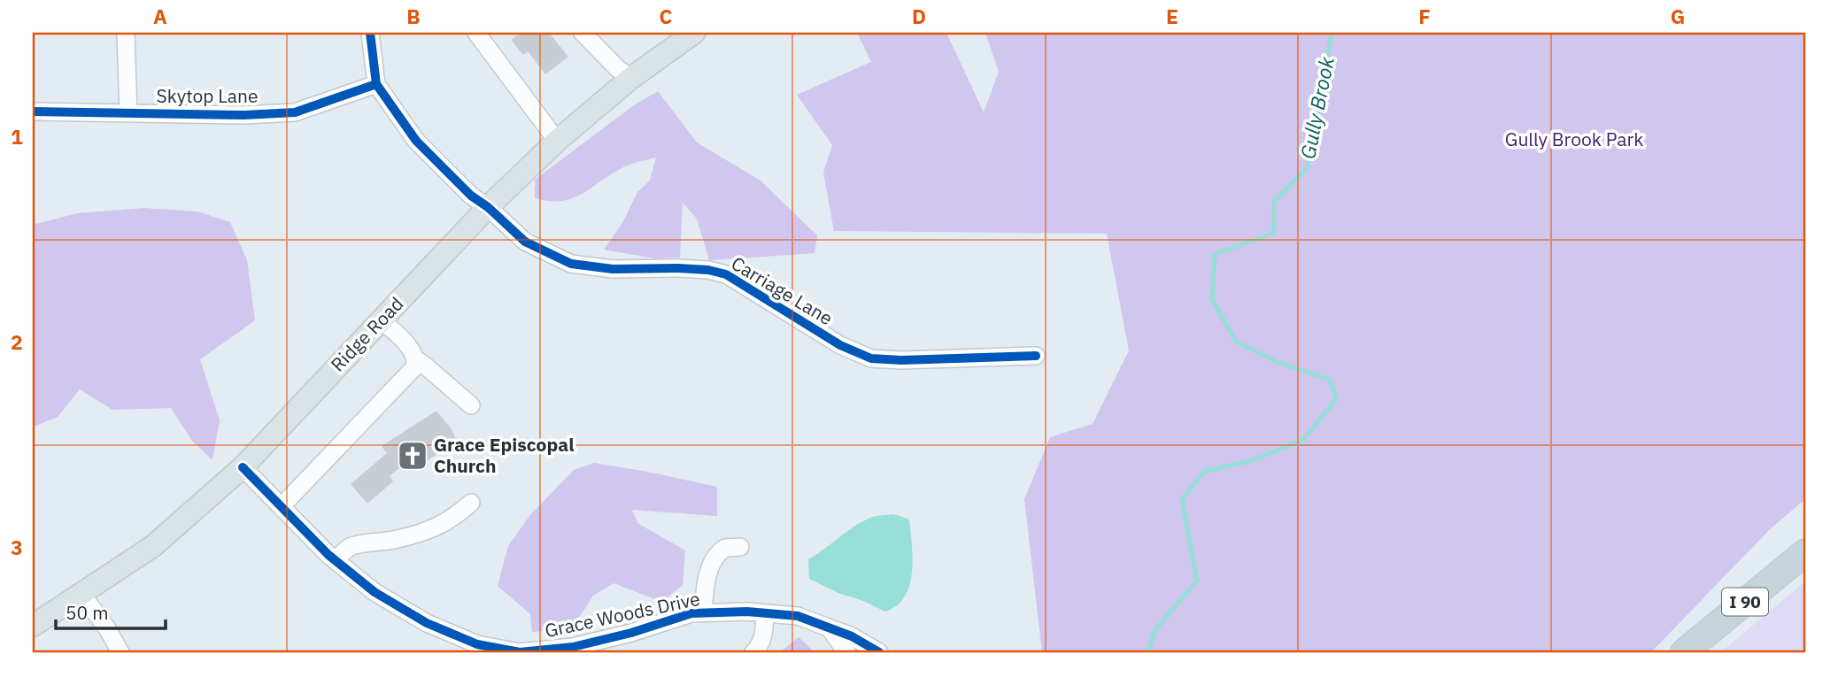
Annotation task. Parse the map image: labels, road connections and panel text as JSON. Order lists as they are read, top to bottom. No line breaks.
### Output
{"streets":{"highway":["I 90"],"main road":["Ridge Road"],"street":["Skytop Lane","Carriage Lane","Grace Woods Drive"]},"crossings":[["Skytop Lane","Carriage Lane"],["Carriage Lane","Ridge Road"],["Ridge Road","Grace Woods Drive"]],"water":["Gully Brook"],"parks":["Gully Brook Park"],"places":{"church":["Grace Episcopal Church"]},"scale_bar":"50 m","grid":{"columns":["A","B","C","D","E","F","G"],"rows":["1","2","3"]}}
